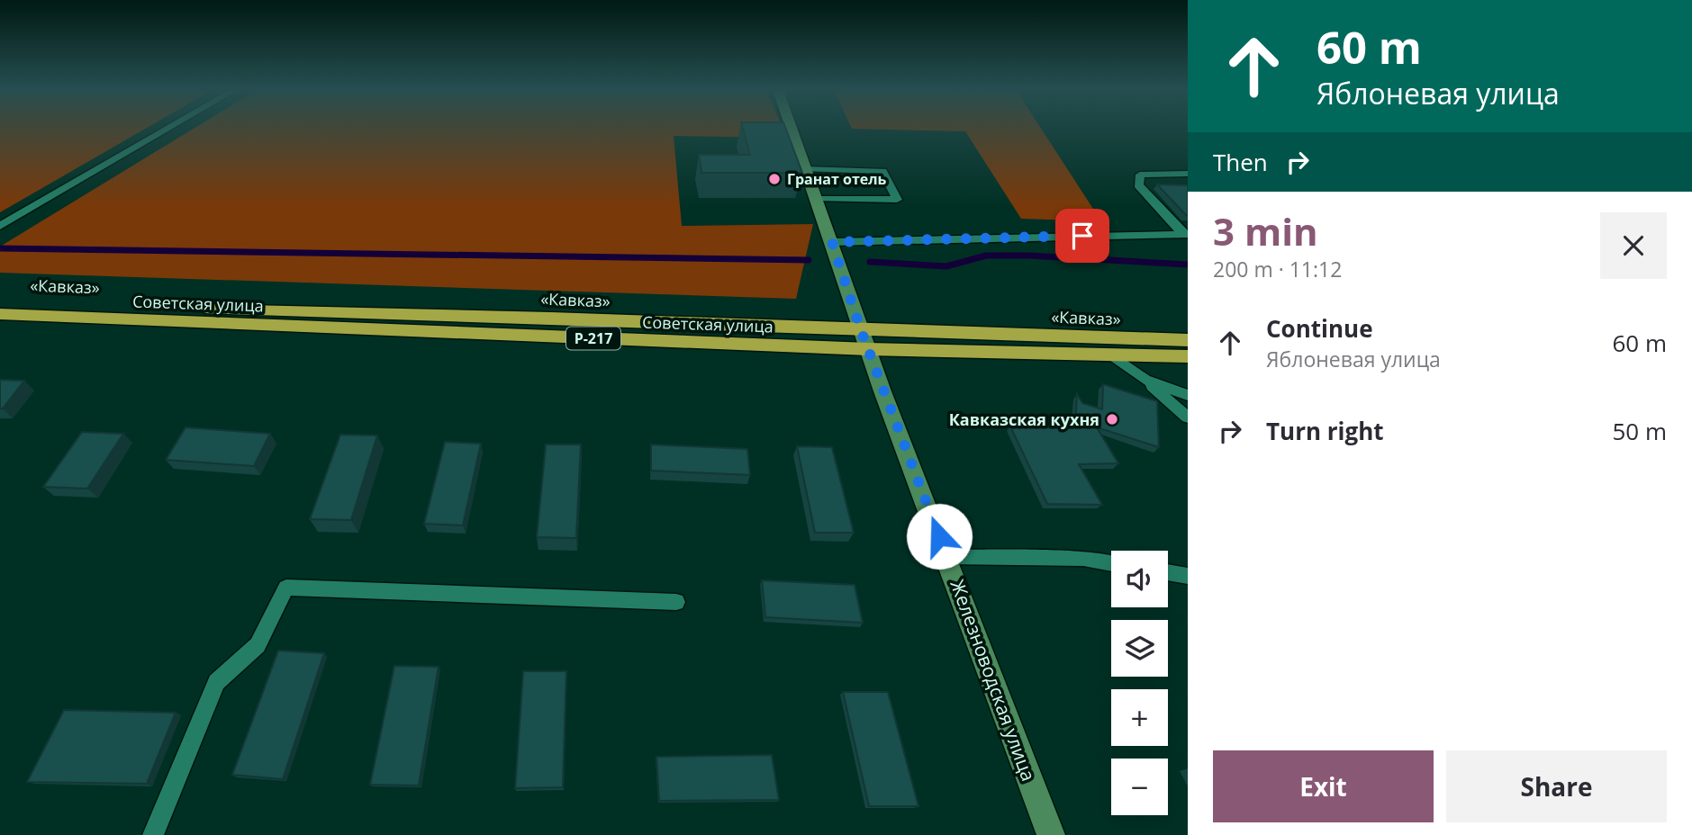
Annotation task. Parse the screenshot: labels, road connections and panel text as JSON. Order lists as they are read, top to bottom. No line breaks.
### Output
{"streets":{"highway":["«Кавказ»","Советская улица","Р-217"],"street":["Железноводская улица"]},"crossings":[["«Кавказ»","Советская улица"],["«Кавказ»","Железноводская улица"],["Советская улица","Железноводская улица"]],"places":["Гранат отель","Кавказская кухня"],"page":{"turn":["60 m","Яблоневая улица"],"then":"Then","heading":["3 min","200 m · 11:12"],"list":[{"name":"Continue","note":"Яблоневая улица","value":"60 m"},{"name":"Turn right","value":"50 m"}],"map_buttons":["+","−"],"buttons":["Exit","Share"]}}
